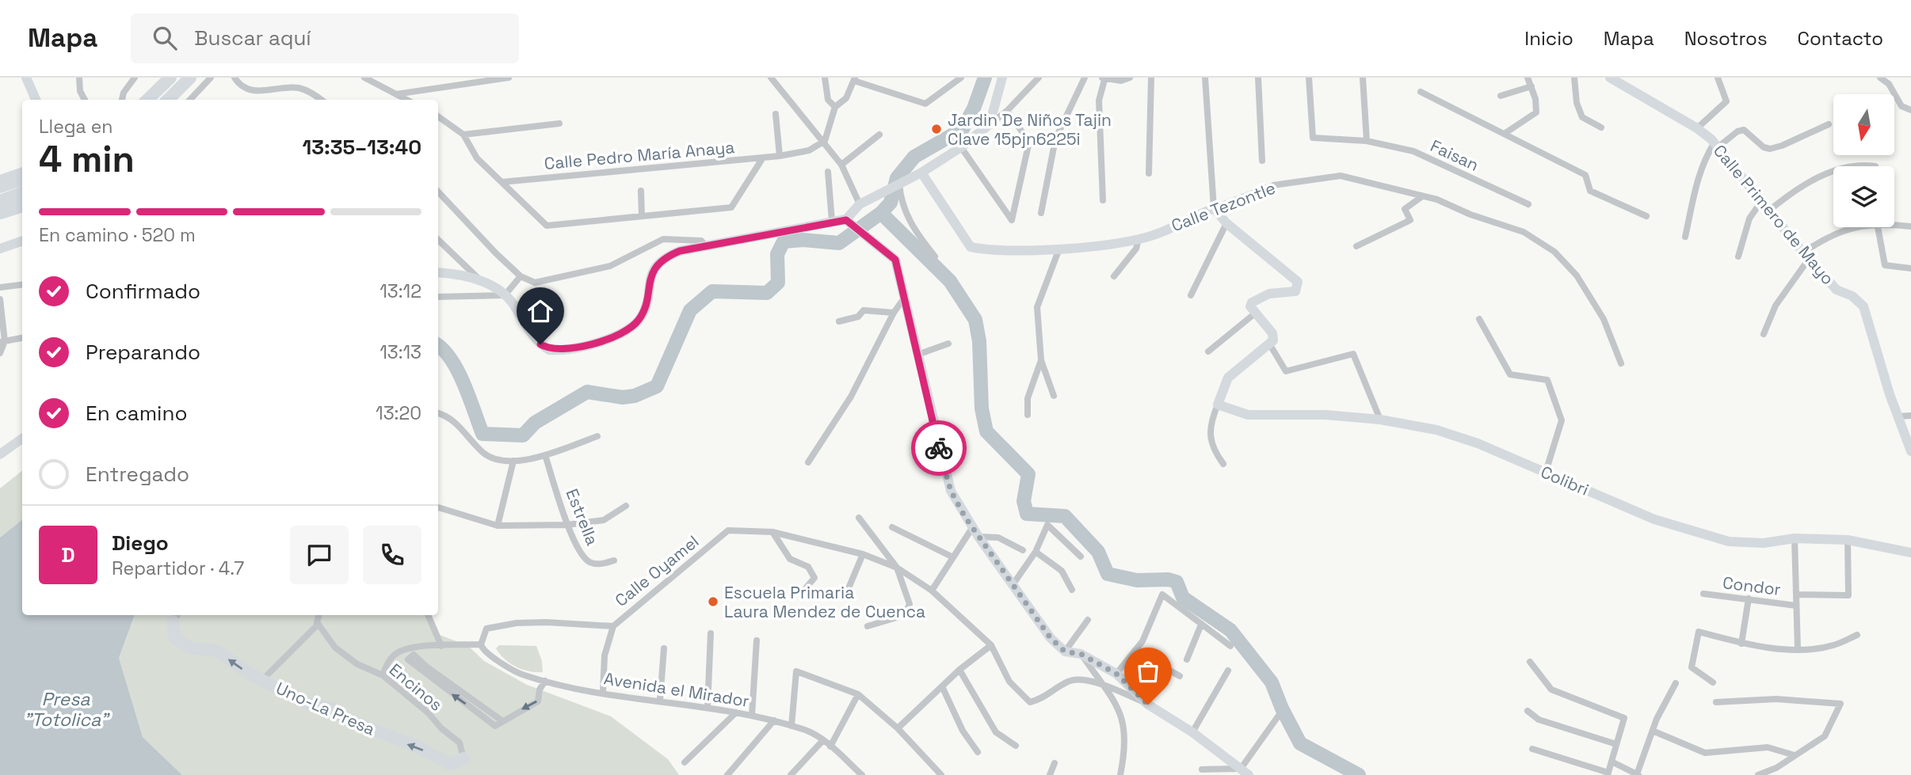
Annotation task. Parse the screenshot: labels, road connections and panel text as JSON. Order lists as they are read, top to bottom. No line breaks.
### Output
{"streets":{"highway":["Uno-La Presa"],"street":["Calle Pedro María Anaya","Faisan","Calle Tezontle","Calle Primero de Mayo","Colibri","Estrella","Calle Oyamel","Condor","Encinos","Avenida el Mirador"]},"crossings":[["Calle Oyamel","Avenida el Mirador"],["Encinos","Uno-La Presa"]],"one_way":["Uno-La Presa"],"water":["Presa \"Totolica\""],"places":["Jardin De Niños Tajin Clave 15pjn6225i","Escuela Primaria Laura Mendez de Cuenca"],"north":"bottom","page":{"header":"Mapa","search":"Buscar aquí","nav":["Inicio","Mapa","Nosotros","Contacto"],"heading":["4 min","Llega en","13:35–13:40"],"panel":["Diego","Repartidor · 4.7"],"bar":"En camino · 520 m","list":[["Confirmado","13:12"],["Preparando","13:13"],["En camino","13:20"],"Entregado"],"round":"D"}}
